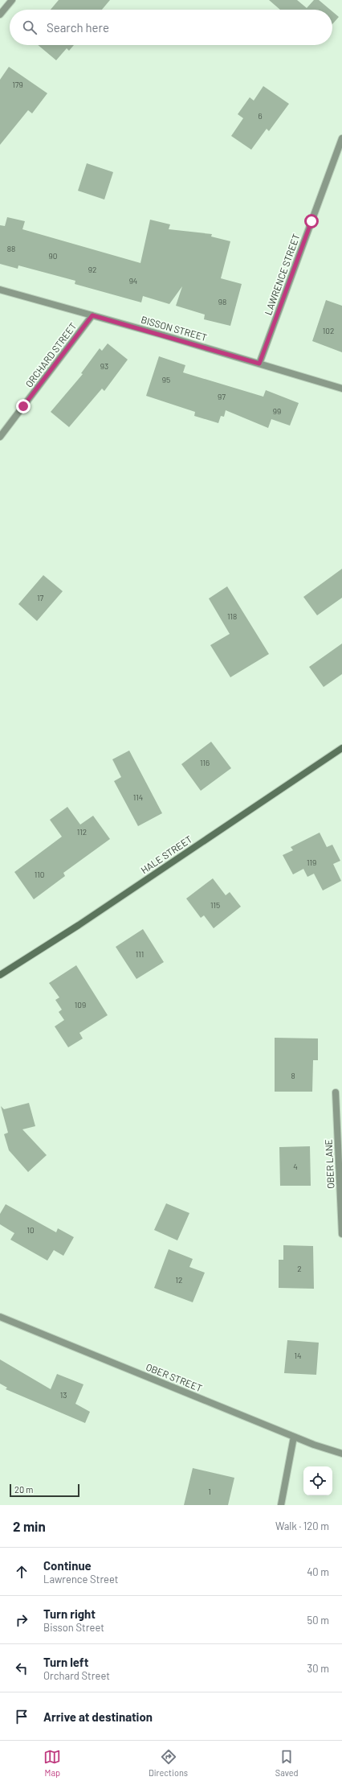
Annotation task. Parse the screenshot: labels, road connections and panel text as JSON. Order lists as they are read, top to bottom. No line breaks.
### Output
{"streets":{"main road":["HALE STREET"],"street":["LAWRENCE STREET","BISSON STREET","ORCHARD STREET","OBER LANE","OBER STREET"]},"crossings":[["LAWRENCE STREET","BISSON STREET"],["BISSON STREET","ORCHARD STREET"]],"house_numbers":["179","6","88","90","92","94","98","102","93","95","97","99","17","118","116","114","112","119","110","115","111","109","8","4","10","2","12","14","13","1"],"scale_bar":"20 m","page":{"search":"Search here","scale":"20 m","heading":["2 min","Walk · 120 m"],"list":[["Continue","Lawrence Street","40 m"],["Turn right","Bisson Street","50 m"],["Turn left","Orchard Street","30 m"],"Arrive at destination"],"nav":["Map","Directions","Saved"]}}
